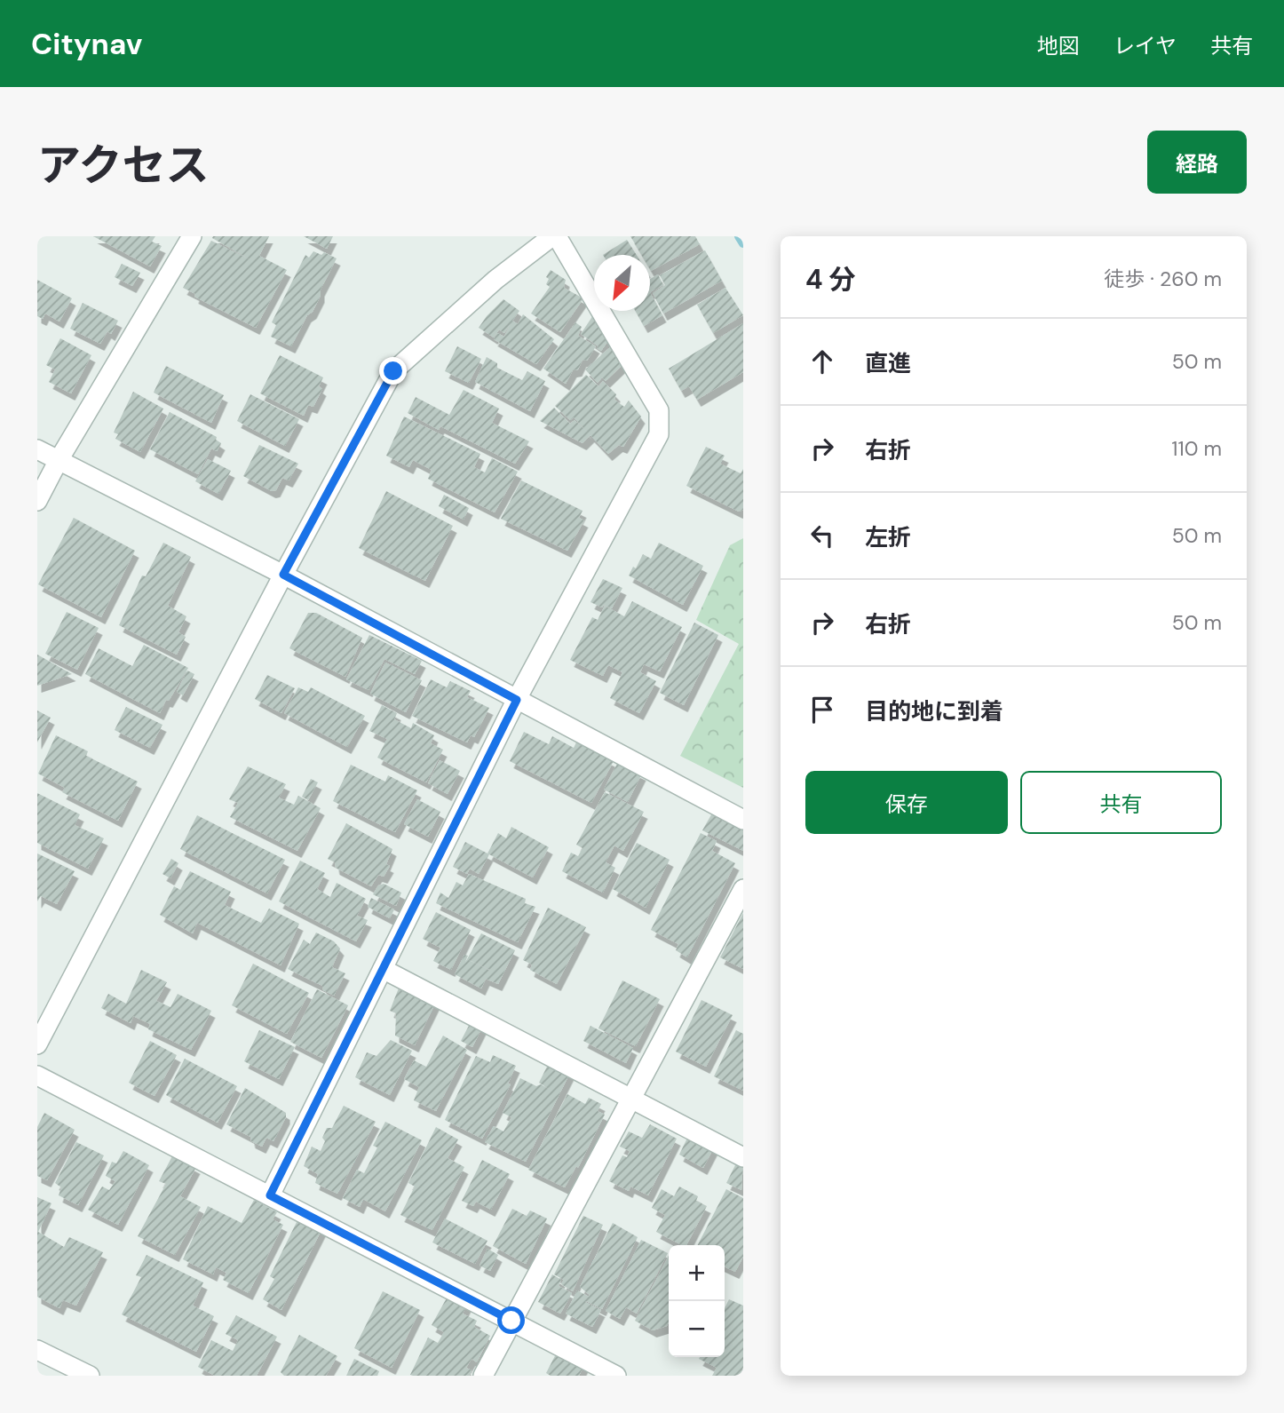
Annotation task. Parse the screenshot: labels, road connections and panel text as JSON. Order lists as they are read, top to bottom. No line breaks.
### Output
{"north":"bottom left","page":{"header":"Citynav","nav":["地図","レイヤ","共有"],"title":"アクセス","buttons":["経路",["保存","共有"]],"heading":["4 分","徒歩 · 260 m"],"list":[["直進","50 m"],["右折","110 m"],["左折","50 m"],["右折","50 m"],"目的地に到着"],"map_buttons":["+","−"]}}
